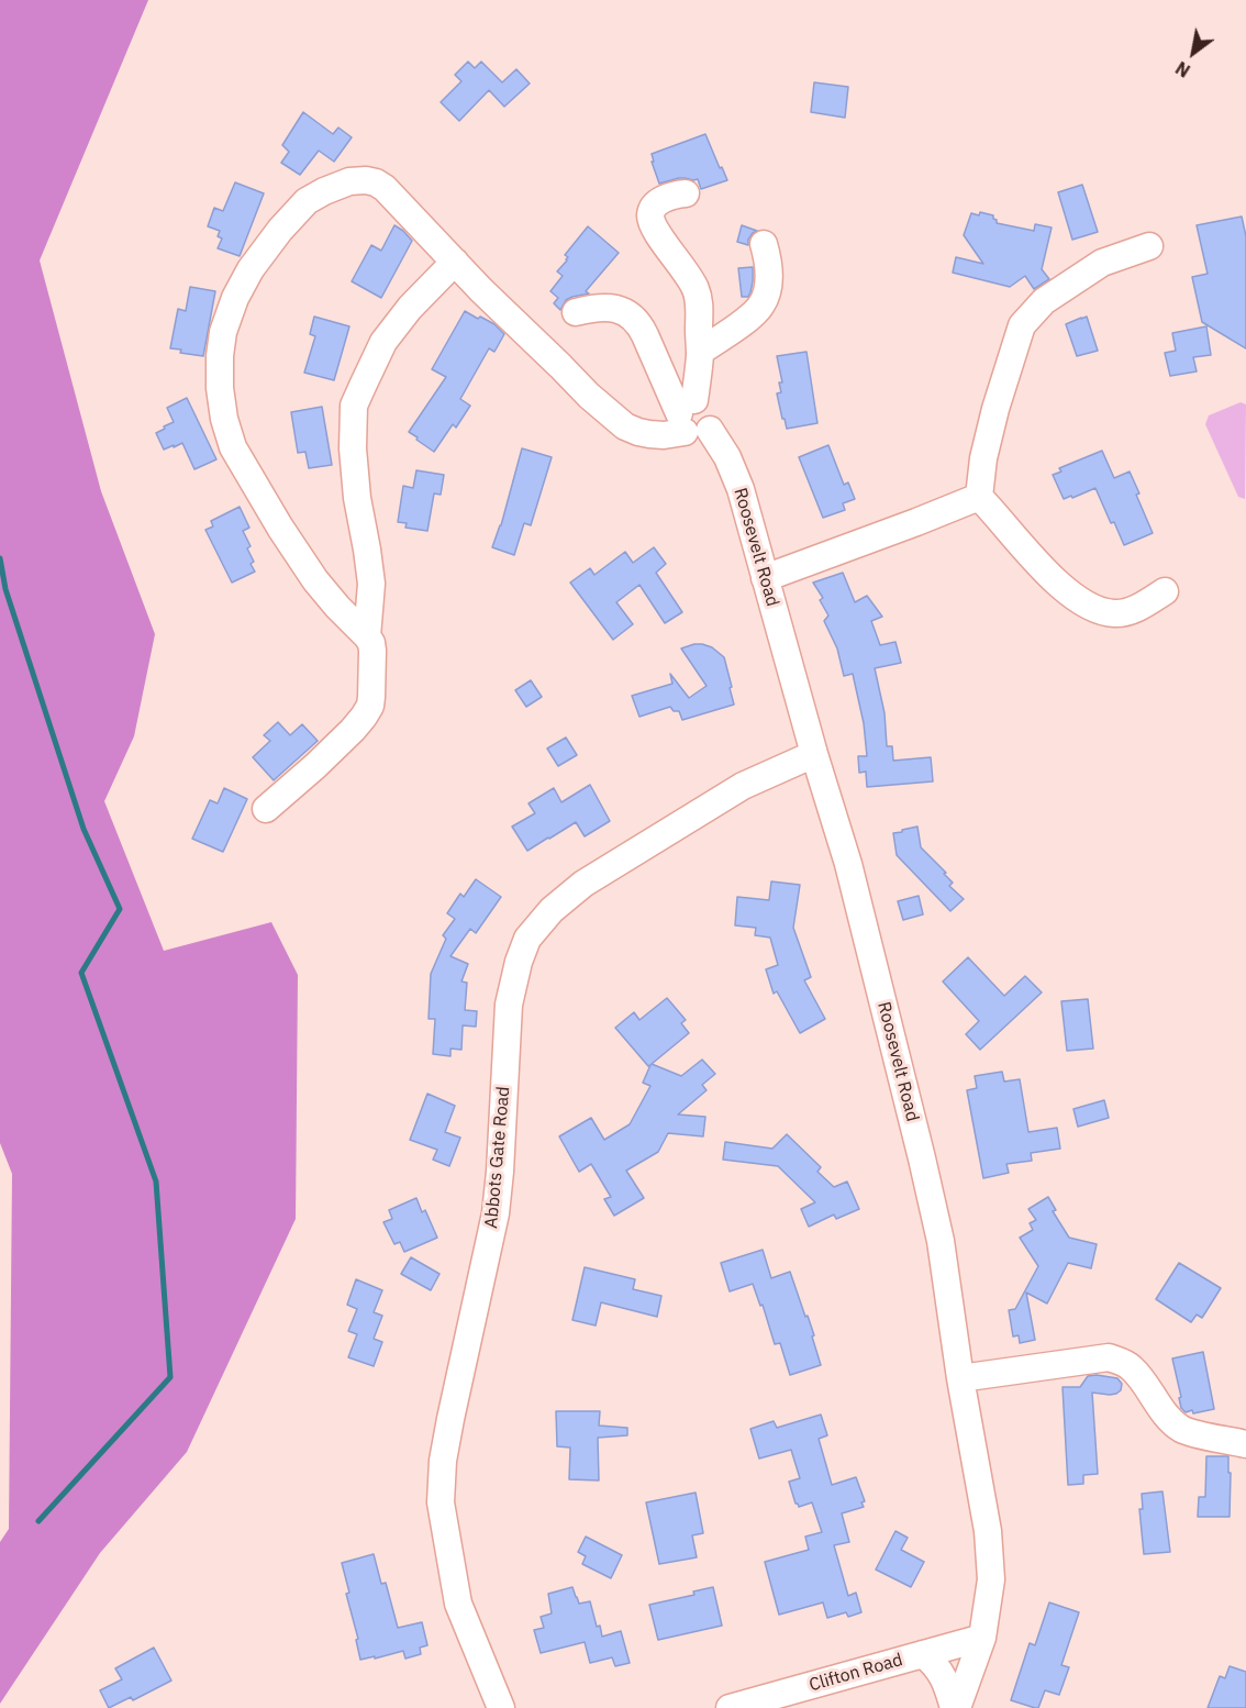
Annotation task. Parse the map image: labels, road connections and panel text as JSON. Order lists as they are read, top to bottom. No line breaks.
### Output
{"streets":{"street":["Roosevelt Road","Abbots Gate Road","Clifton Road"]},"crossings":[["Roosevelt Road","Abbots Gate Road"],["Roosevelt Road","Clifton Road"]],"north":"bottom left"}
